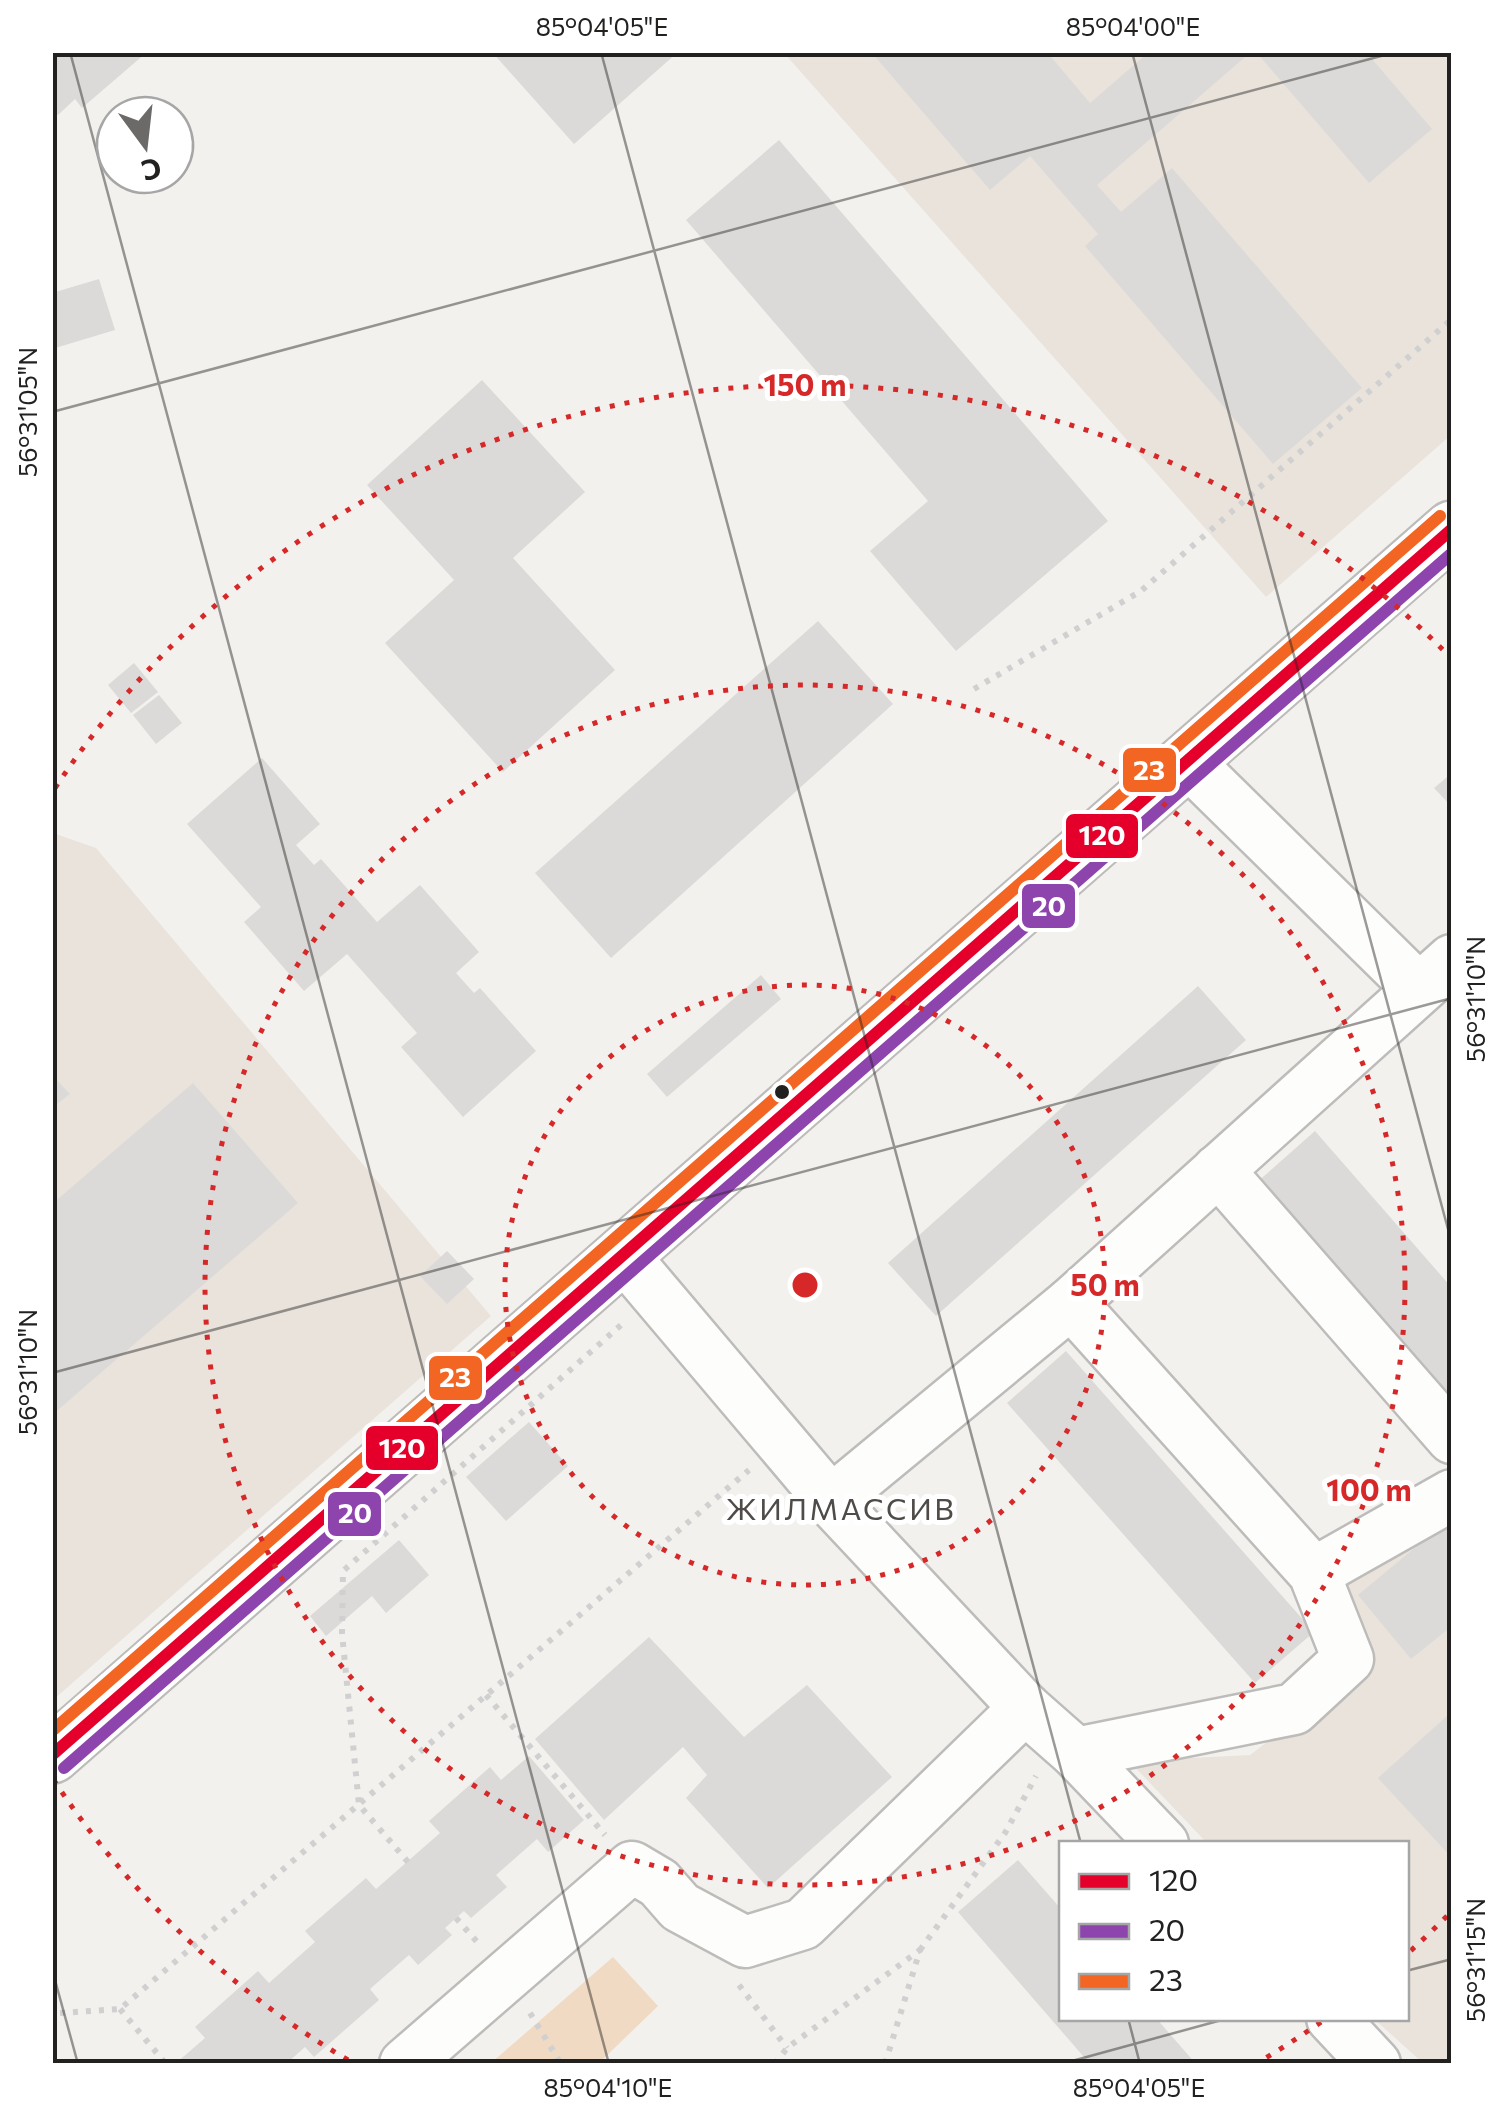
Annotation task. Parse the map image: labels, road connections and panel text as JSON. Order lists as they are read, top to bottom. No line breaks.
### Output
{"districts":["ЖИЛМАССИВ"],"lines":["transit line 23","transit line 120","transit line 20"],"legend":["120","20","23"],"north":"bottom","coordinates":["85°04'05\"E","85°04'00\"E","56°31'05\"N","56°31'10\"N","56°31'15\"N","85°04'10\"E"],"rings":["150 m","50 m","100 m"]}
